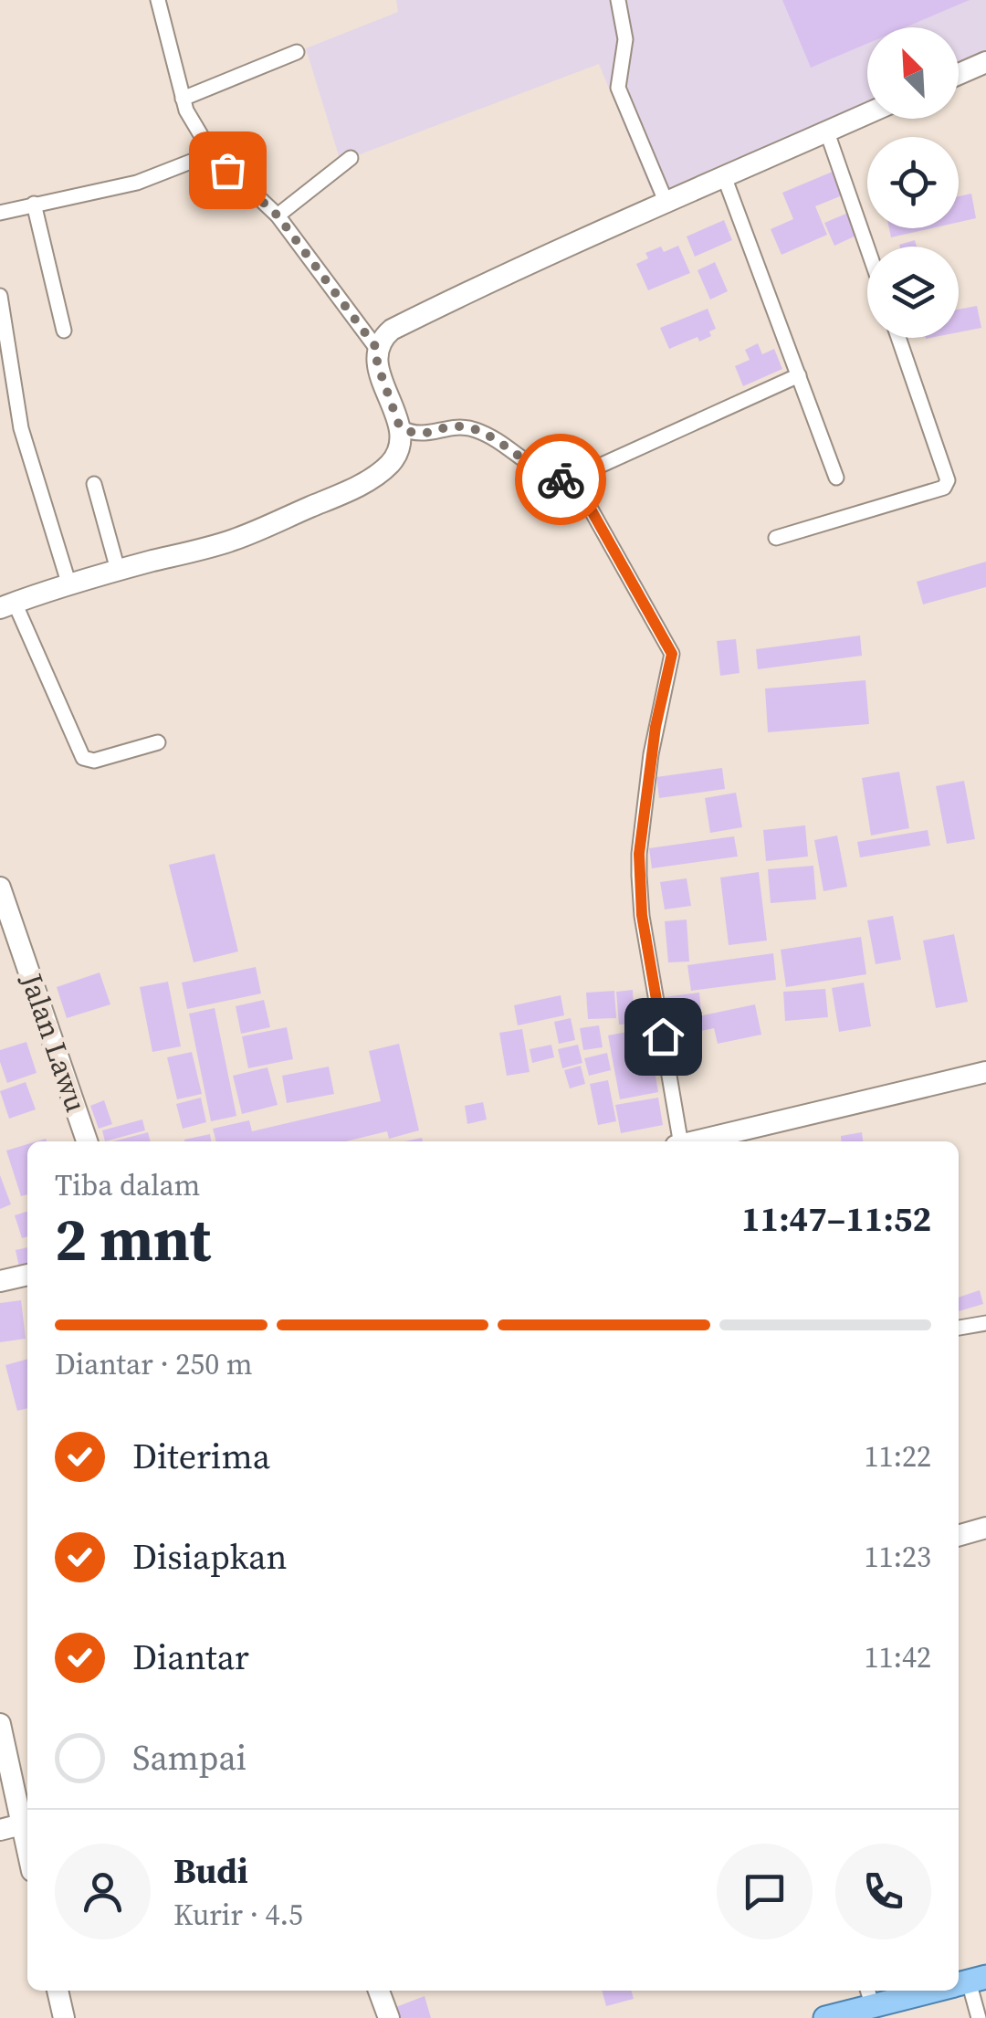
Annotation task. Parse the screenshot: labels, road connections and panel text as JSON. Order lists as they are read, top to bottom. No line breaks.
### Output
{"streets":{"main road":["Jalan Lawu"]},"north":"top left","page":{"heading":["2 mnt","Tiba dalam","11:47–11:52"],"panel":["Budi","Kurir · 4.5"],"bar":"Diantar · 250 m","list":[["Diterima","11:22"],["Disiapkan","11:23"],["Diantar","11:42"],"Sampai"]}}
